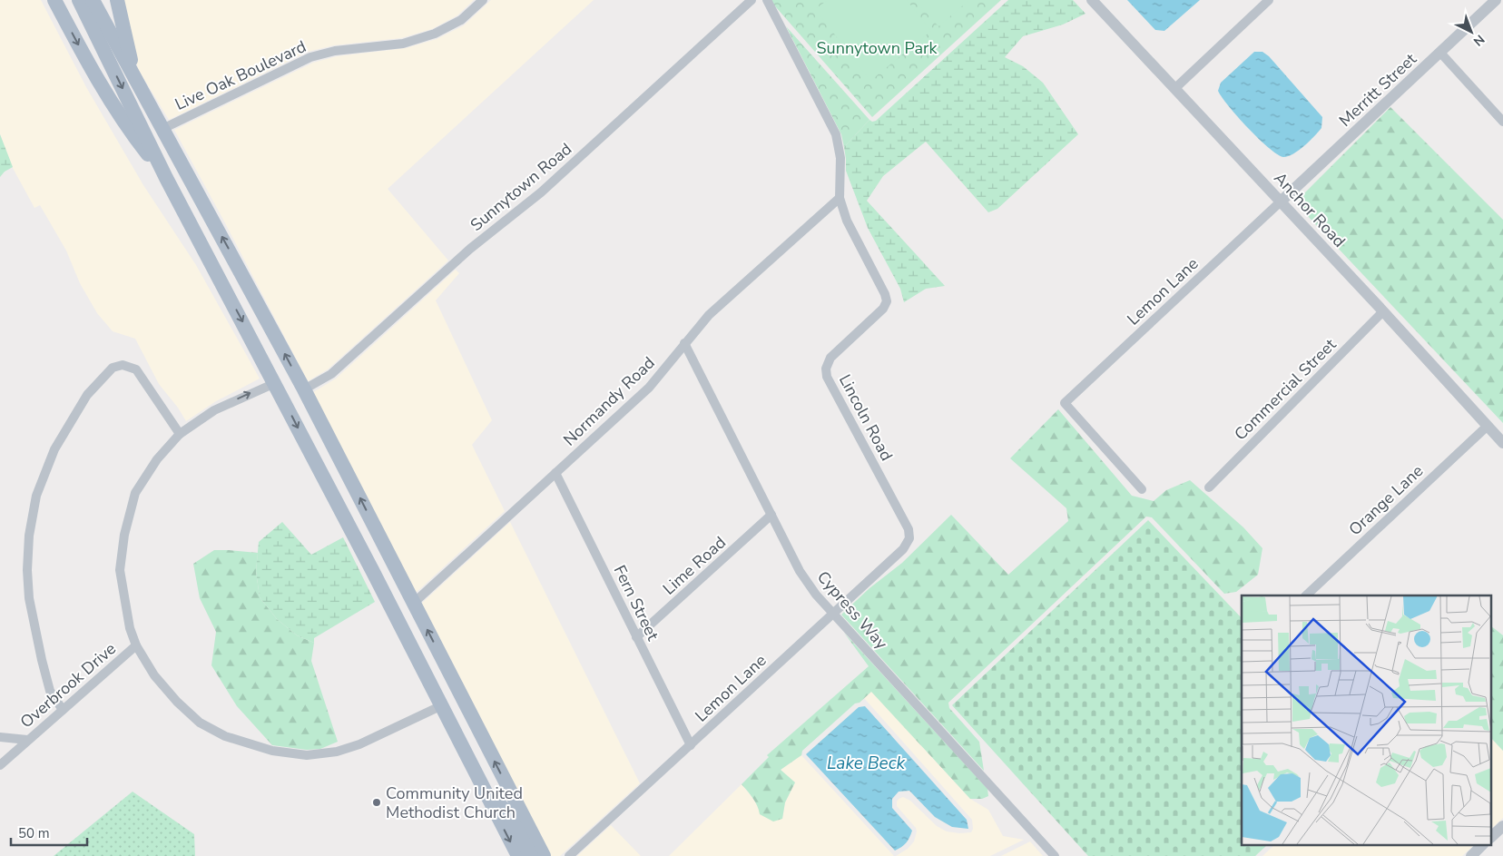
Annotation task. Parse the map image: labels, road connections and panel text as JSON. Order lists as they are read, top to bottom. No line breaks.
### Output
{"streets":{"street":["Live Oak Boulevard","Merritt Street","Sunnytown Road","Anchor Road","Lemon Lane","Commercial Street","Normandy Road","Lincoln Road","Orange Lane","Lime Road","Fern Street","Cypress Way","Overbrook Drive"]},"crossings":[["Merritt Street","Anchor Road"],["Merritt Street","Lemon Lane"],["Anchor Road","Lemon Lane"],["Anchor Road","Commercial Street"],["Anchor Road","Orange Lane"],["Lemon Lane","Lincoln Road"],["Lemon Lane","Fern Street"],["Lemon Lane","Cypress Way"],["Normandy Road","Lincoln Road"],["Normandy Road","Fern Street"],["Normandy Road","Cypress Way"],["Lime Road","Fern Street"],["Lime Road","Cypress Way"]],"water":["Lake Beck"],"parks":["Sunnytown Park"],"places":["Community United Methodist Church"],"scale_bar":"50 m","north":"bottom right"}
